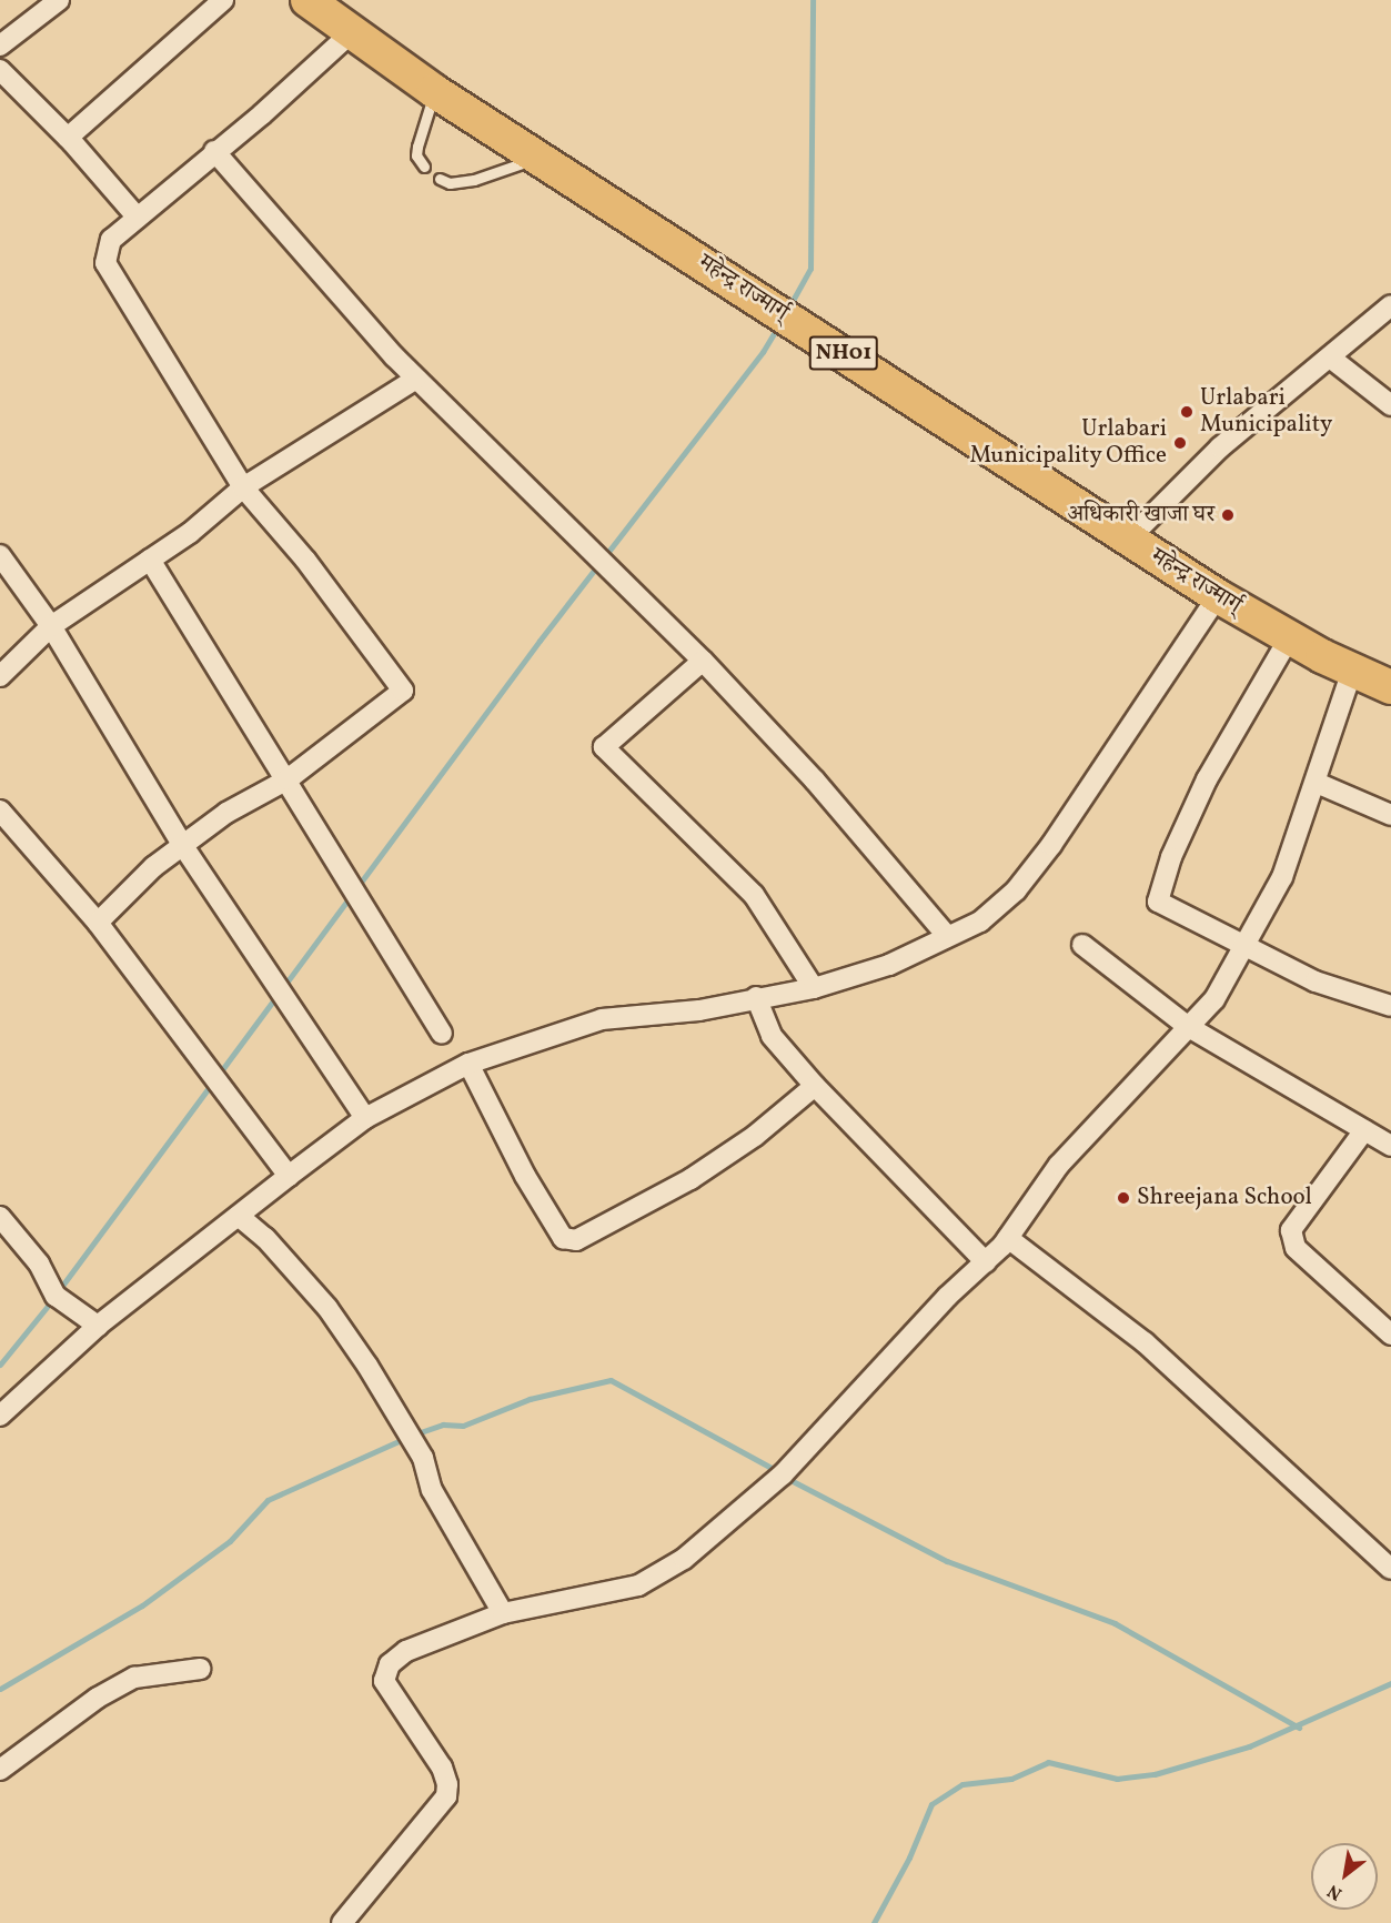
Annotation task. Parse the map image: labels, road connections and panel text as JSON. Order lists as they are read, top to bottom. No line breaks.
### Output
{"streets":{"highway":["महेन्द्र राज्मार्ग्","NH01"]},"places":["Urlabari Municipality","Urlabari Municipality Office","अधिकारी खाजा घर","Shreejana School"],"north":"bottom left"}
